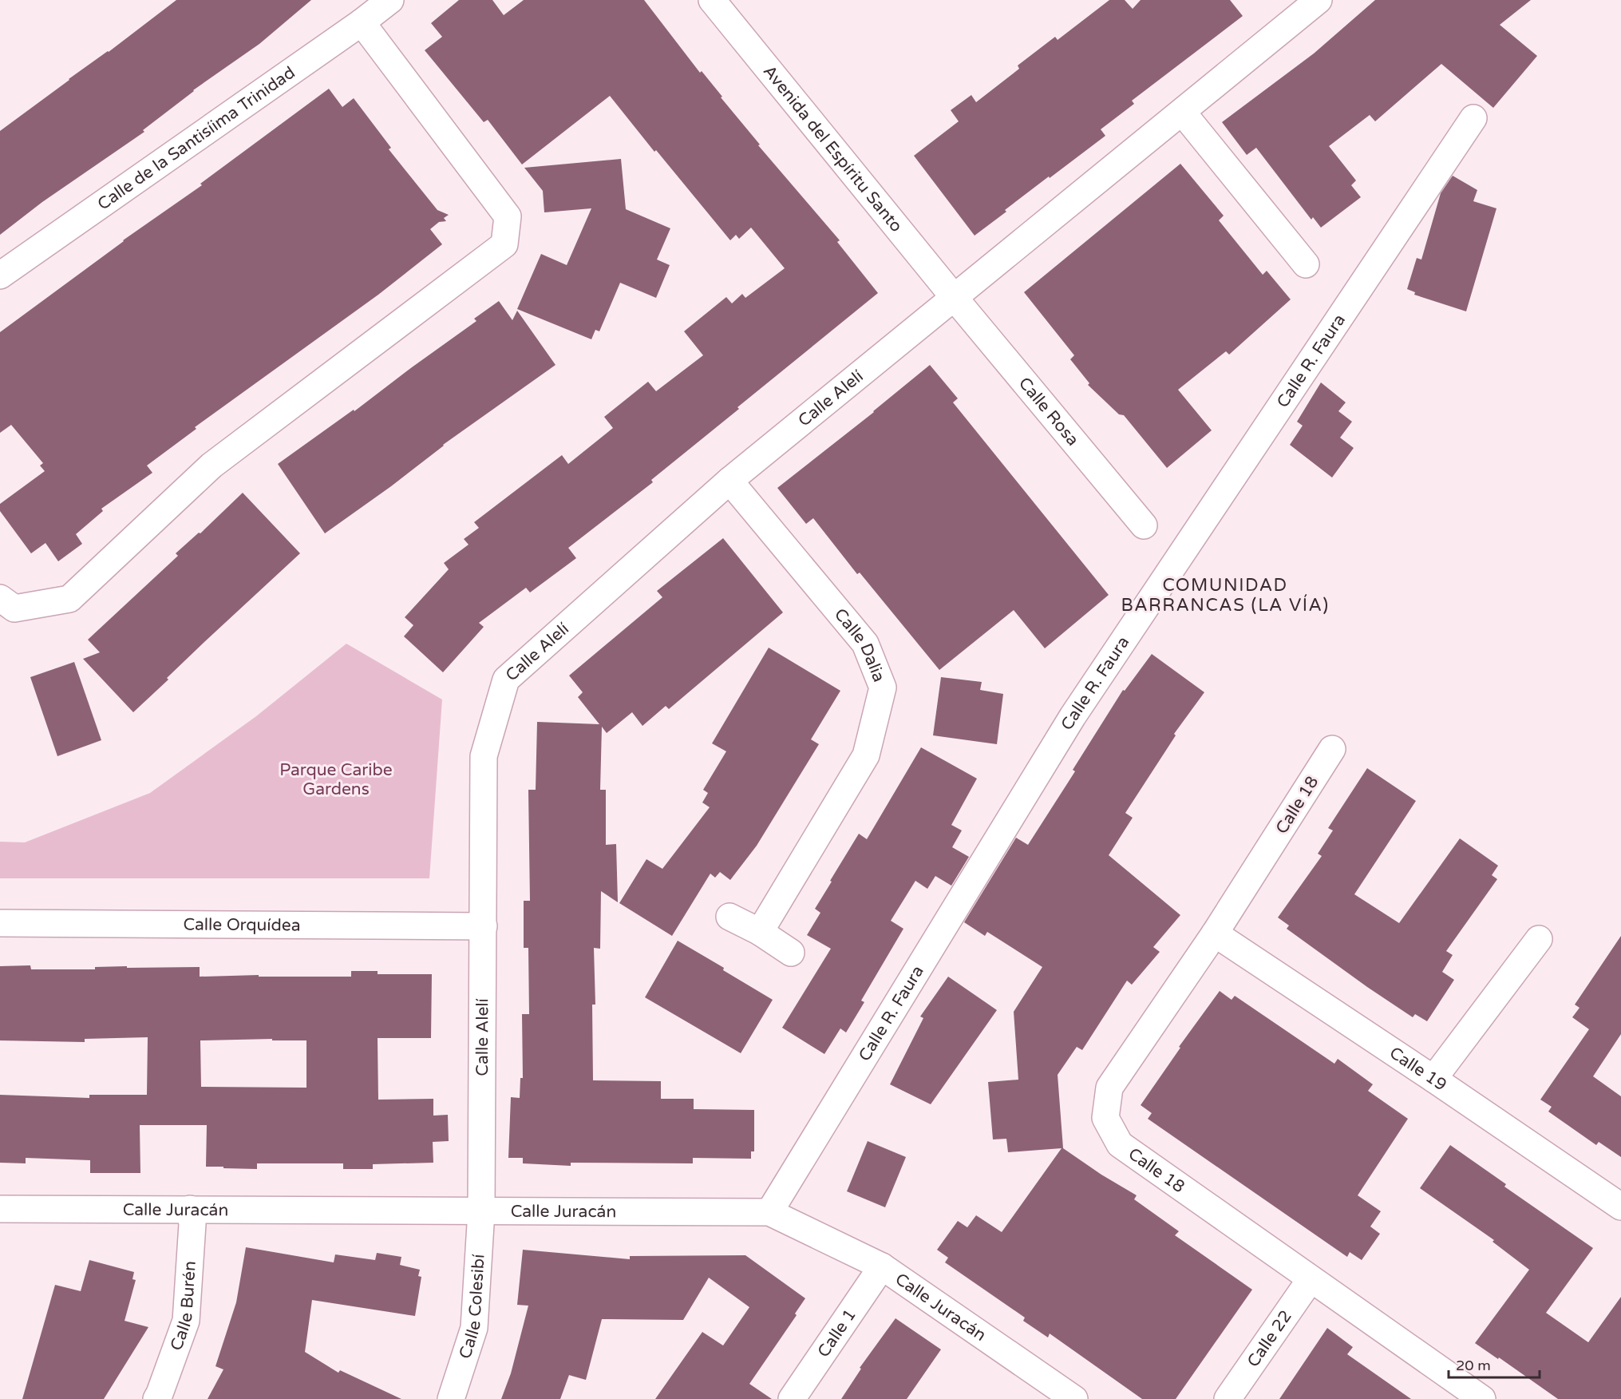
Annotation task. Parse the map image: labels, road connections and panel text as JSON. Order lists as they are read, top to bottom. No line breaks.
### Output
{"streets":{"street":["Calle de la Santisíima Trinidad","Avenida del Espíritu Santo","Calle R. Faura","Calle Alelí","Calle Rosa","Calle Dalia","Calle 18","Calle Orquídea","Calle 19","Calle Juracán","Calle Burén","Calle Colesibí","Calle 1","Calle 22"]},"crossings":[["Avenida del Espíritu Santo","Calle Alelí"],["Avenida del Espíritu Santo","Calle Rosa"],["Calle R. Faura","Calle Juracán"],["Calle Alelí","Calle Rosa"],["Calle Alelí","Calle Dalia"],["Calle Alelí","Calle Orquídea"],["Calle Alelí","Calle Juracán"],["Calle Alelí","Calle Colesibí"],["Calle 18","Calle 19"],["Calle 18","Calle 22"],["Calle Juracán","Calle Burén"],["Calle Juracán","Calle Colesibí"],["Calle Juracán","Calle 1"]],"districts":["COMUNIDAD BARRANCAS (LA VÍA)"],"parks":["Parque Caribe Gardens"],"scale_bar":"20 m"}
